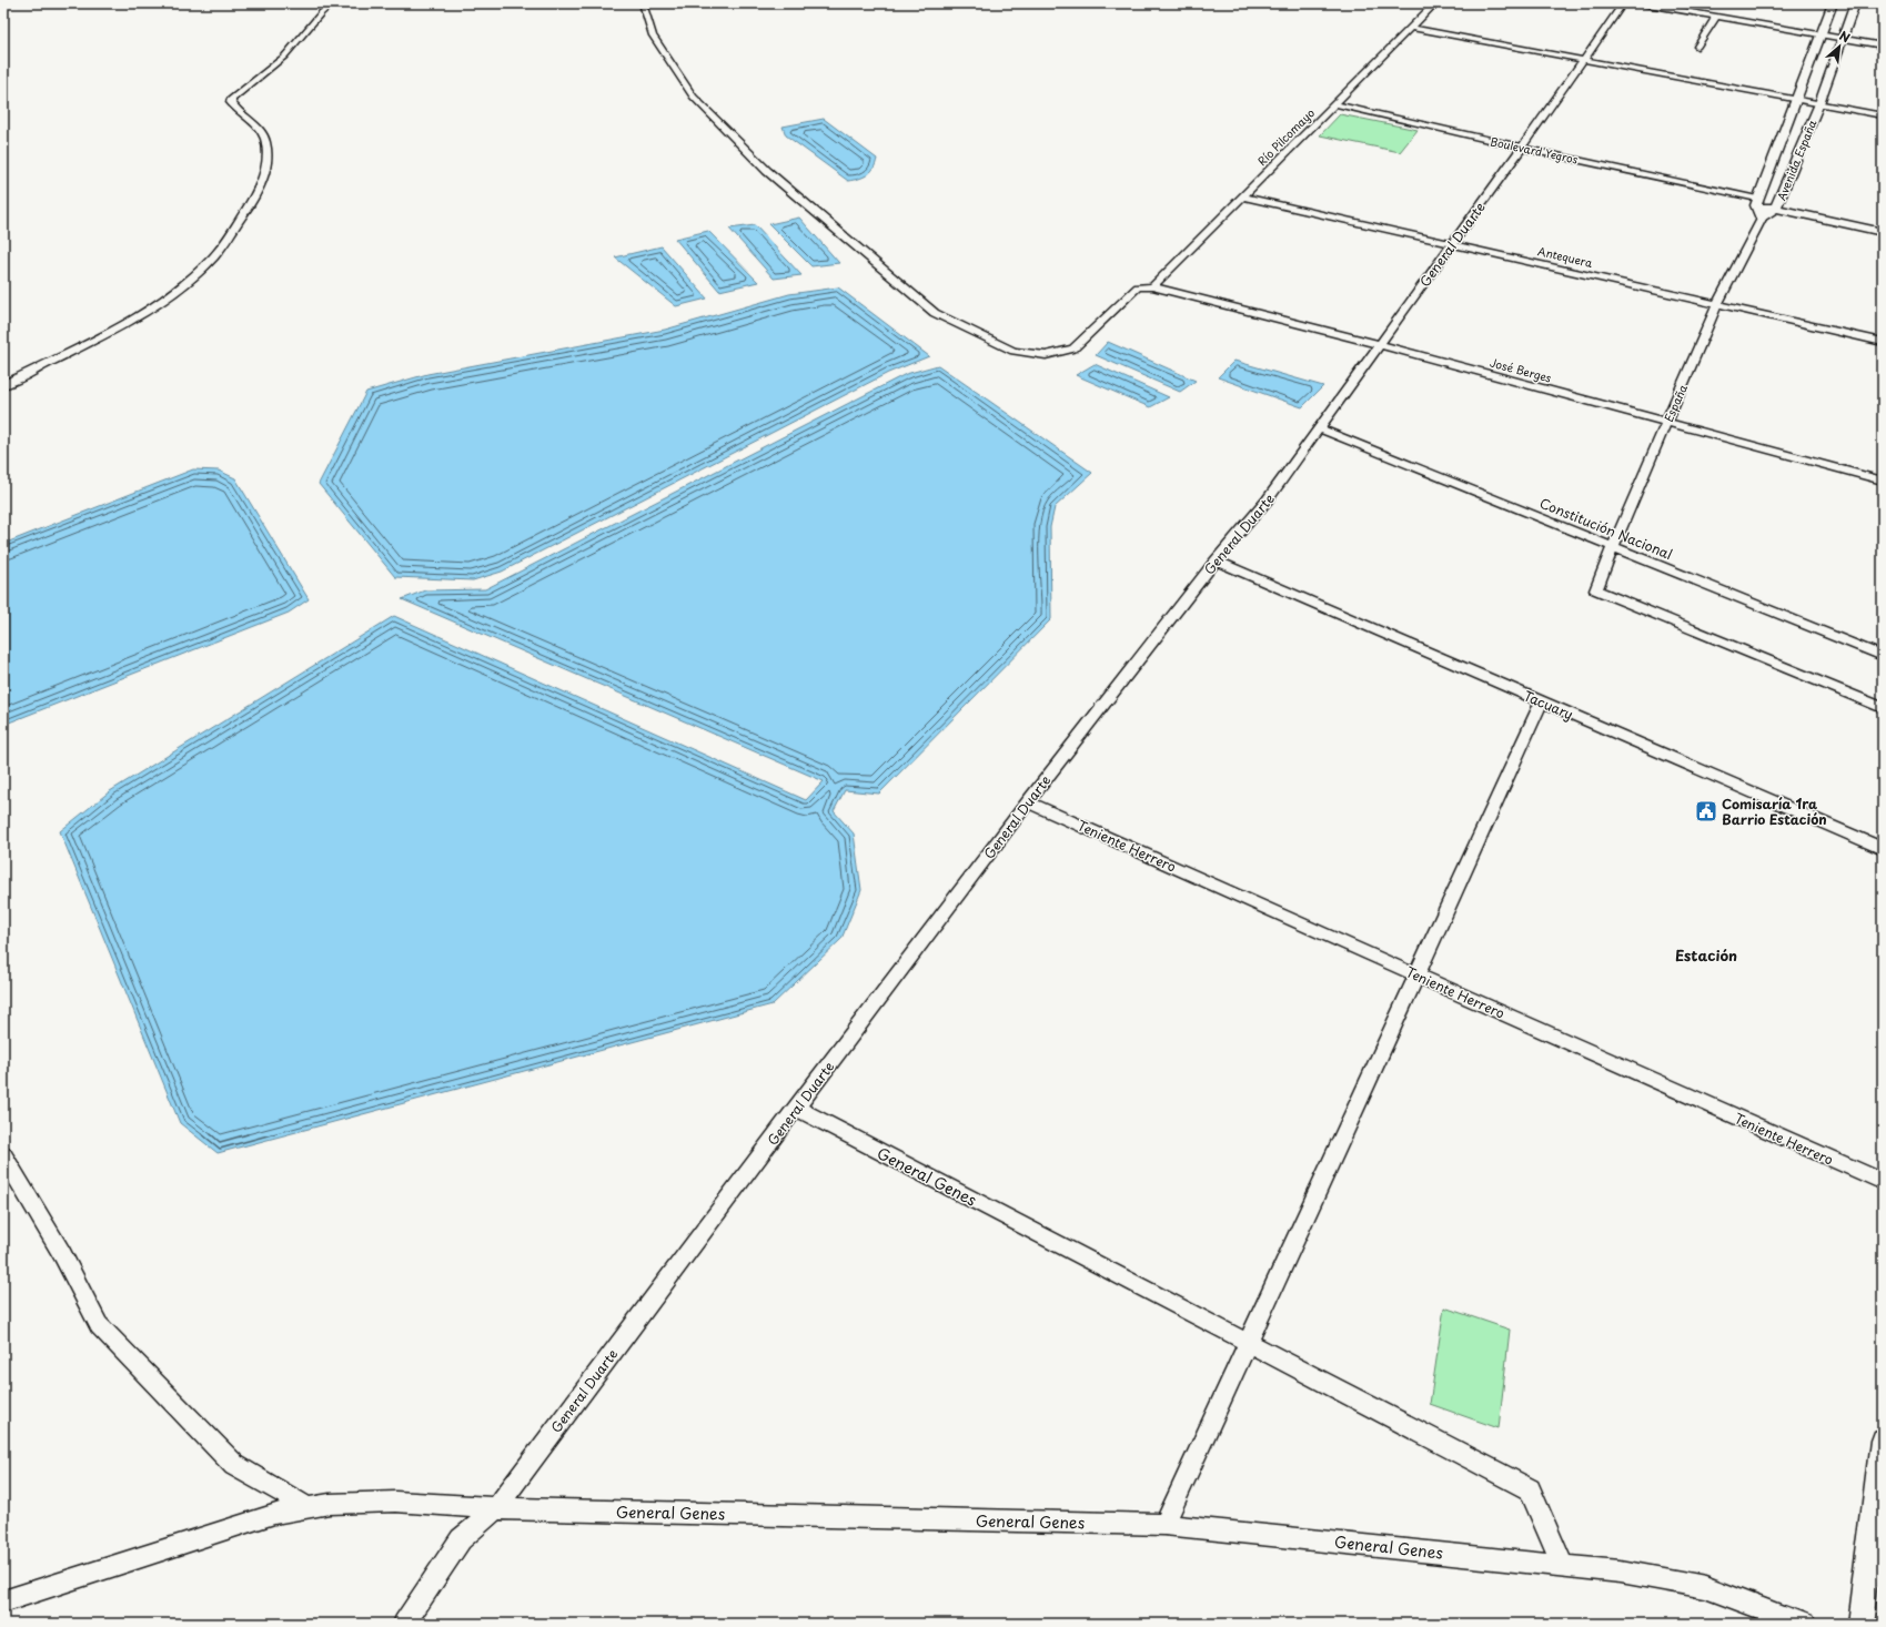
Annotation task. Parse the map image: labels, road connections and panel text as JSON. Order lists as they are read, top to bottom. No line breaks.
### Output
{"streets":{"street":["Río Pilcomayo","Boulevard Yegros","Avenida España","General Duarte","Antequera","José Berges","España","Constitución Nacional","Tacuary","Teniente Herrero","General Genes"]},"crossings":[["Río Pilcomayo","Boulevard Yegros"],["Río Pilcomayo","Antequera"],["Río Pilcomayo","José Berges"],["Boulevard Yegros","Avenida España"],["Boulevard Yegros","General Duarte"],["Avenida España","España"],["General Duarte","Antequera"],["General Duarte","José Berges"],["General Duarte","Constitución Nacional"],["General Duarte","Tacuary"],["General Duarte","Teniente Herrero"],["General Duarte","General Genes"],["Antequera","España"],["José Berges","España"],["España","Constitución Nacional"]],"districts":["Estación"],"places":{"public building":["Comisaría 1ra Barrio Estación"]},"north":"top right"}
